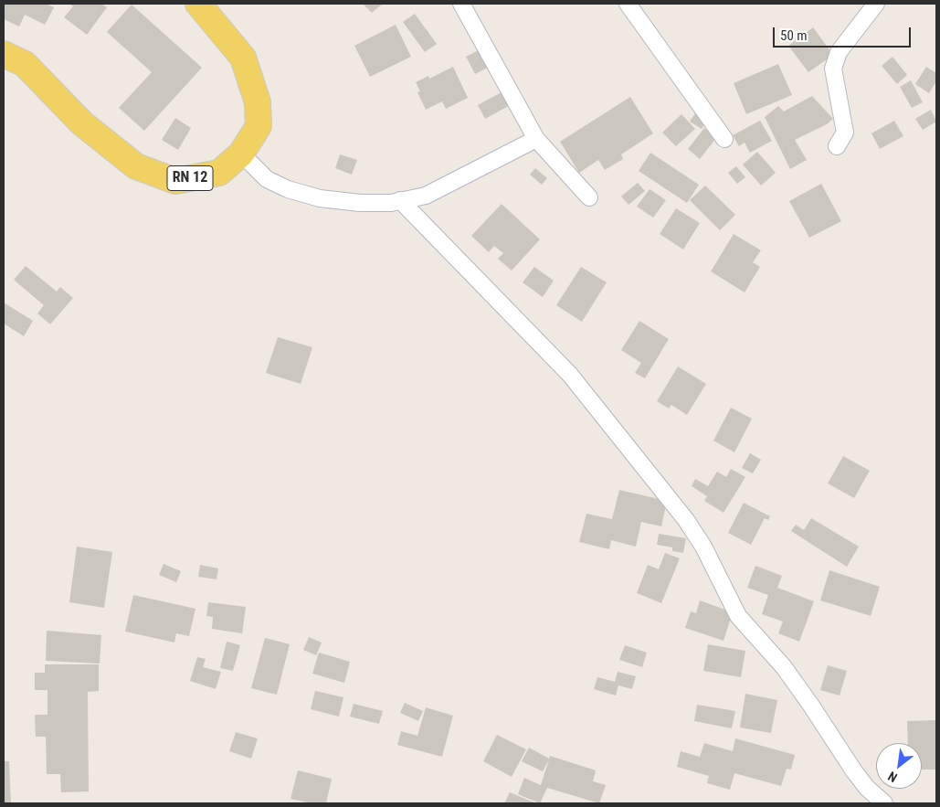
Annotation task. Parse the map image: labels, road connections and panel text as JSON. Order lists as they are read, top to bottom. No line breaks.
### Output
{"streets":{"main road":["RN 12"]},"scale_bar":"50 m","north":"bottom left"}
